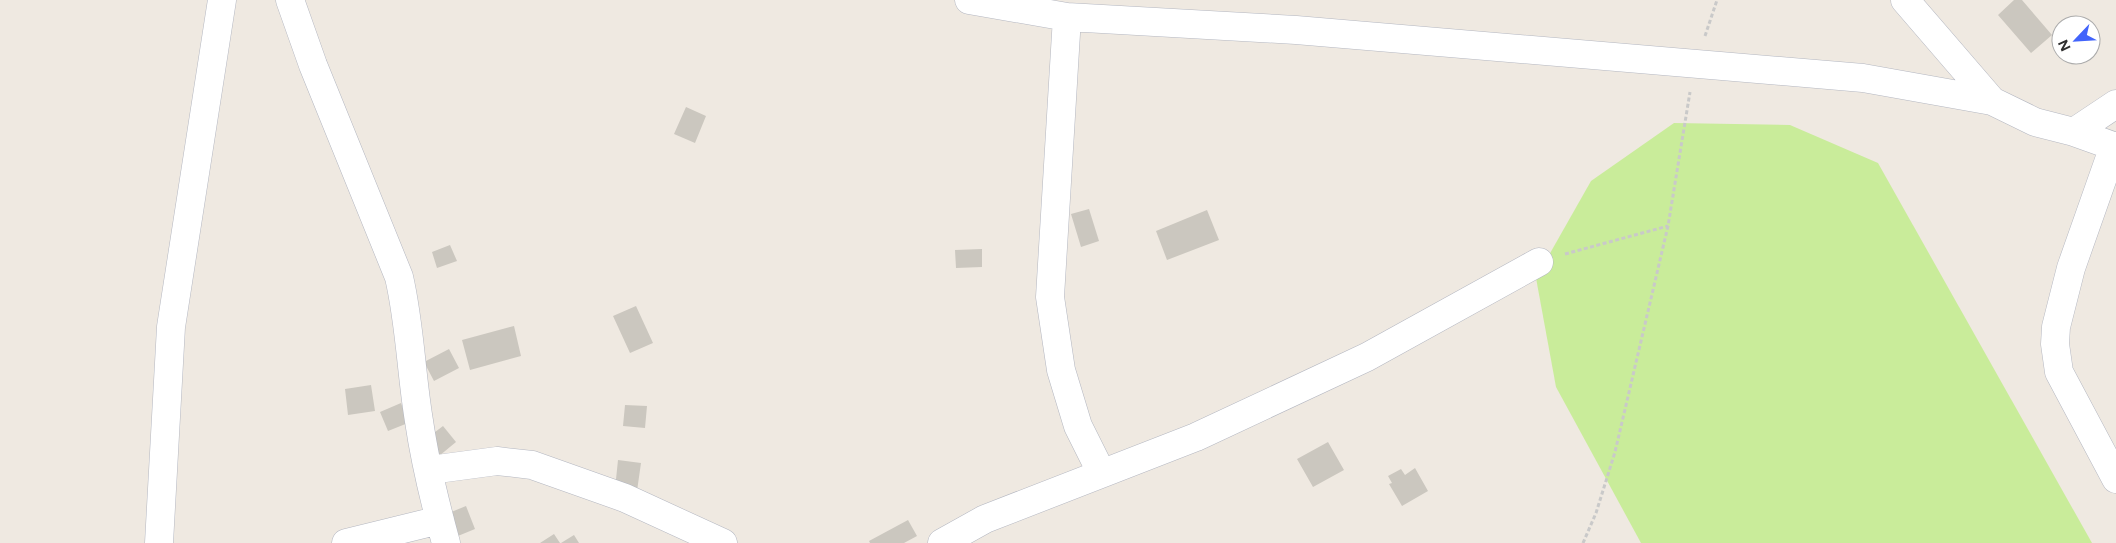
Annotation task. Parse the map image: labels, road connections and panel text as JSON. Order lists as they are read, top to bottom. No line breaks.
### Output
{"north":"bottom left"}
